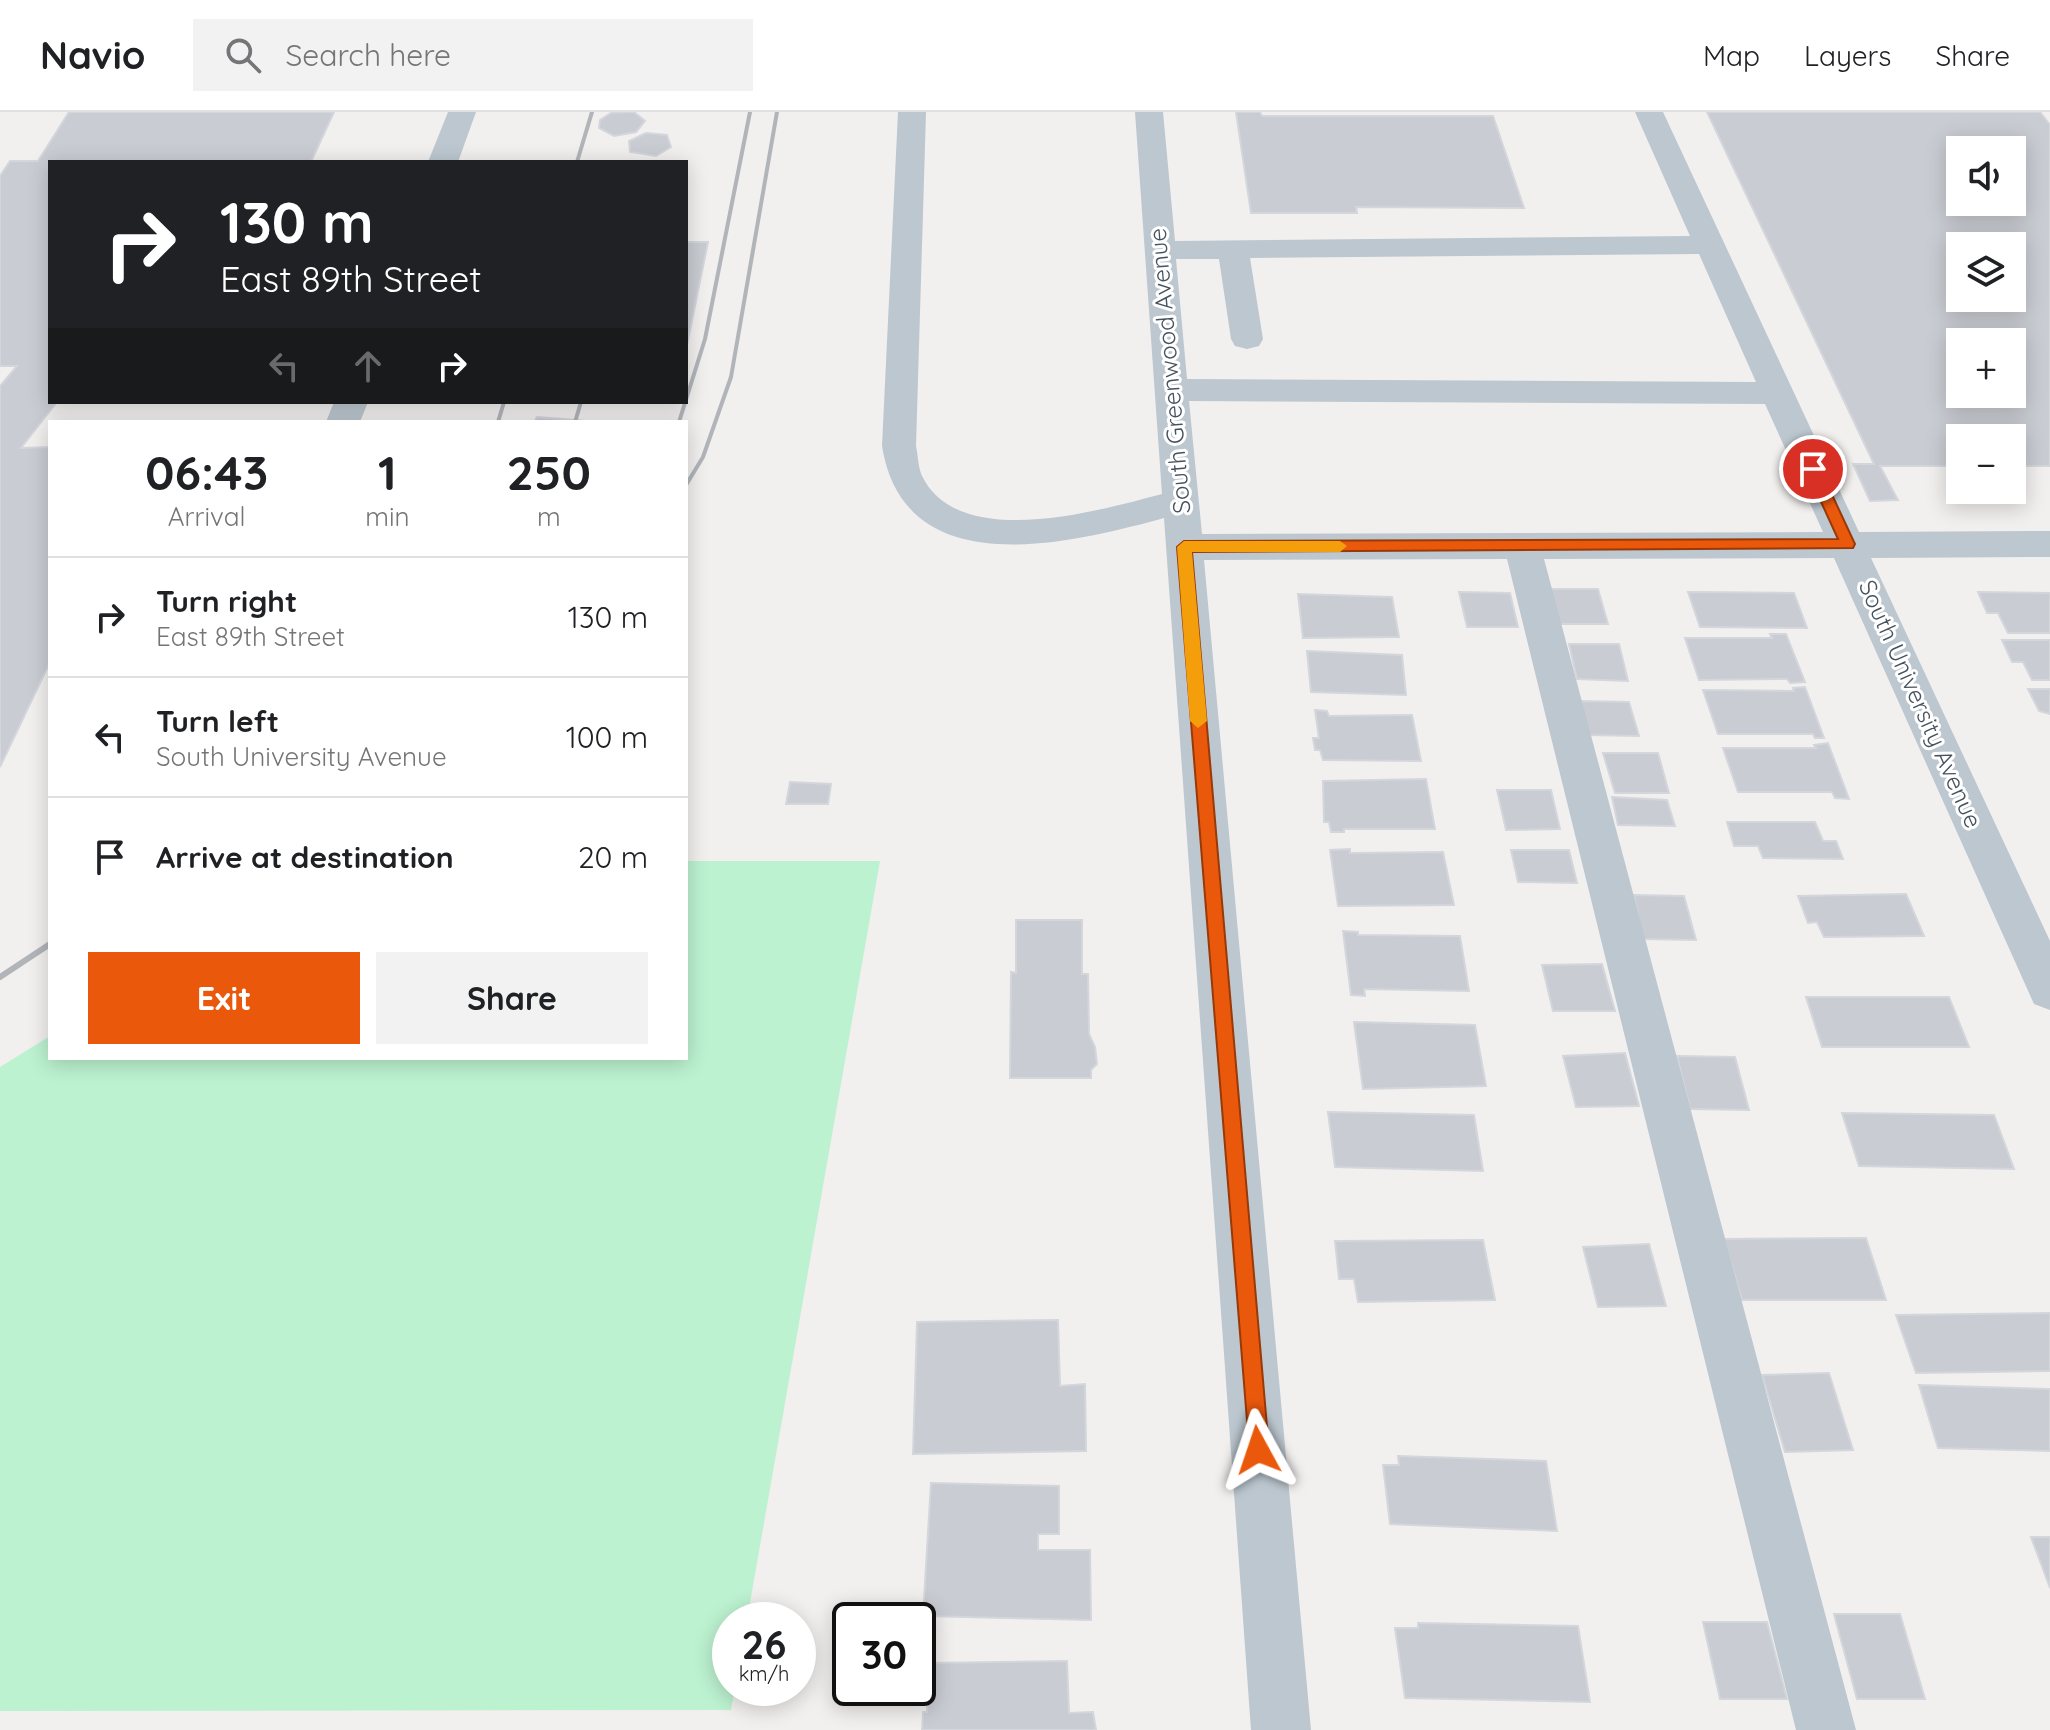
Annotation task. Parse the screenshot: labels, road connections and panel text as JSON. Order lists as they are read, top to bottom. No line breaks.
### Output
{"streets":{"street":["South Greenwood Avenue","South University Avenue"]},"page":{"header":"Navio","search":"Search here","nav":["Map","Layers","Share"],"map_buttons":["+","−"],"turn":["130 m","East 89th Street"],"eta":["06:43","Arrival","1","min","250","m"],"list":[{"name":"Turn right","note":"East 89th Street","value":"130 m"},{"name":"Turn left","note":"South University Avenue","value":"100 m"},{"name":"Arrive at destination","value":"20 m"}],"buttons":["Exit","Share"],"speed":"26 km/h","limit":"30"}}
